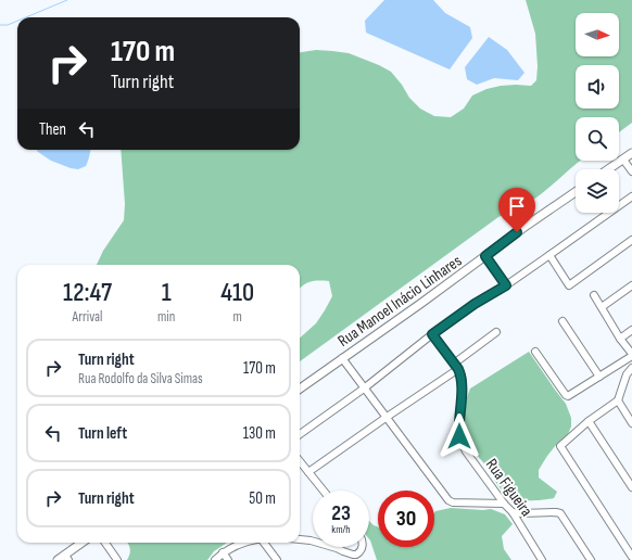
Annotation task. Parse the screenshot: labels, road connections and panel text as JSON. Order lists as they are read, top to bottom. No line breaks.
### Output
{"streets":{"main road":["Rua Manoel Inácio Linhares"],"street":["Rua Figueira"]},"north":"right","page":{"turn":["170 m","Turn right"],"then":"Then","eta":["12:47","Arrival","1","min","410","m"],"list":[{"name":"Turn right","note":"Rua Rodolfo da Silva Simas","value":"170 m"},{"name":"Turn left","value":"130 m"},{"name":"Turn right","value":"50 m"}],"speed":"23 km/h","limit":"30"}}
